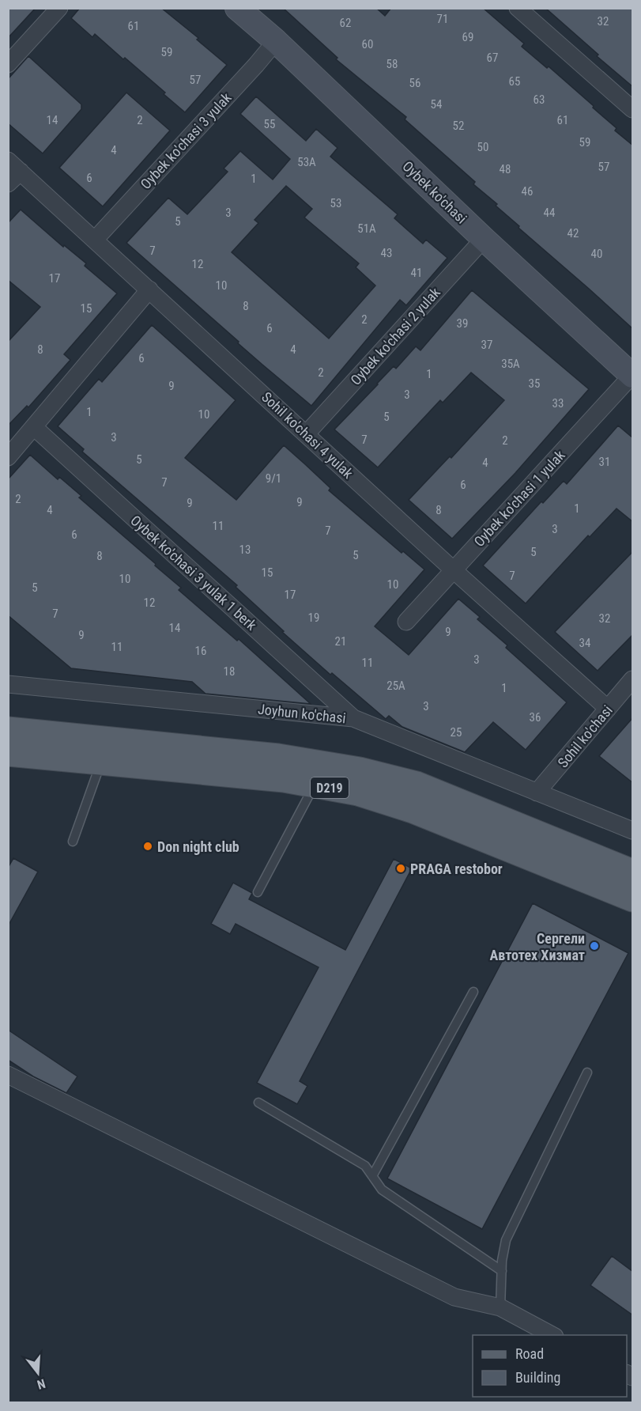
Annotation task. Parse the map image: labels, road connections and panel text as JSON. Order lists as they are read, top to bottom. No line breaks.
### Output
{"streets":{"main road":["D219"],"street":["Oybek ko'chasi 3 yulak","Oybek ko'chasi","Oybek ko'chasi 2 yulak","Sohil ko'chasi 4 yulak","Oybek ko'chasi 1 yulak","Oybek ko'chasi 3 yulak 1 berk","Joyhun ko'chasi","Sohil ko'chasi"]},"crossings":[["Oybek ko'chasi 3 yulak","Oybek ko'chasi"],["Oybek ko'chasi 3 yulak","Sohil ko'chasi 4 yulak"],["Oybek ko'chasi","Oybek ko'chasi 2 yulak"],["Oybek ko'chasi","Oybek ko'chasi 1 yulak"],["Oybek ko'chasi 2 yulak","Sohil ko'chasi 4 yulak"],["Sohil ko'chasi 4 yulak","Oybek ko'chasi 1 yulak"],["Sohil ko'chasi 4 yulak","Sohil ko'chasi"],["Oybek ko'chasi 3 yulak 1 berk","Joyhun ko'chasi"],["Joyhun ko'chasi","Sohil ko'chasi"]],"places":["Don night club","PRAGA restobor","Сергели Автотех Хизмат"],"house_numbers":["71","32","62","61","69","60","59","67","58","57","65","56","63","54","14","2","61","55","52","59","50","4","53A","57","48","6","1","46","53","3","44","5","51A","42","7","43","40","12","41","17","10","8","15","2","39","6","37","8","4","6","35A","2","1","35","9","3","33","1","10","5","3","7","2","5","31","4","9/1","7","6","2","9","9","1","4","8","11","3","7","6","13","5","5","8","15","7","10","10","5","17","12","7","19","32","14","9","9","21","34","11","16","3","11","18","25A","1","3","36","25"],"legend":["Road","Building"],"north":"bottom"}
